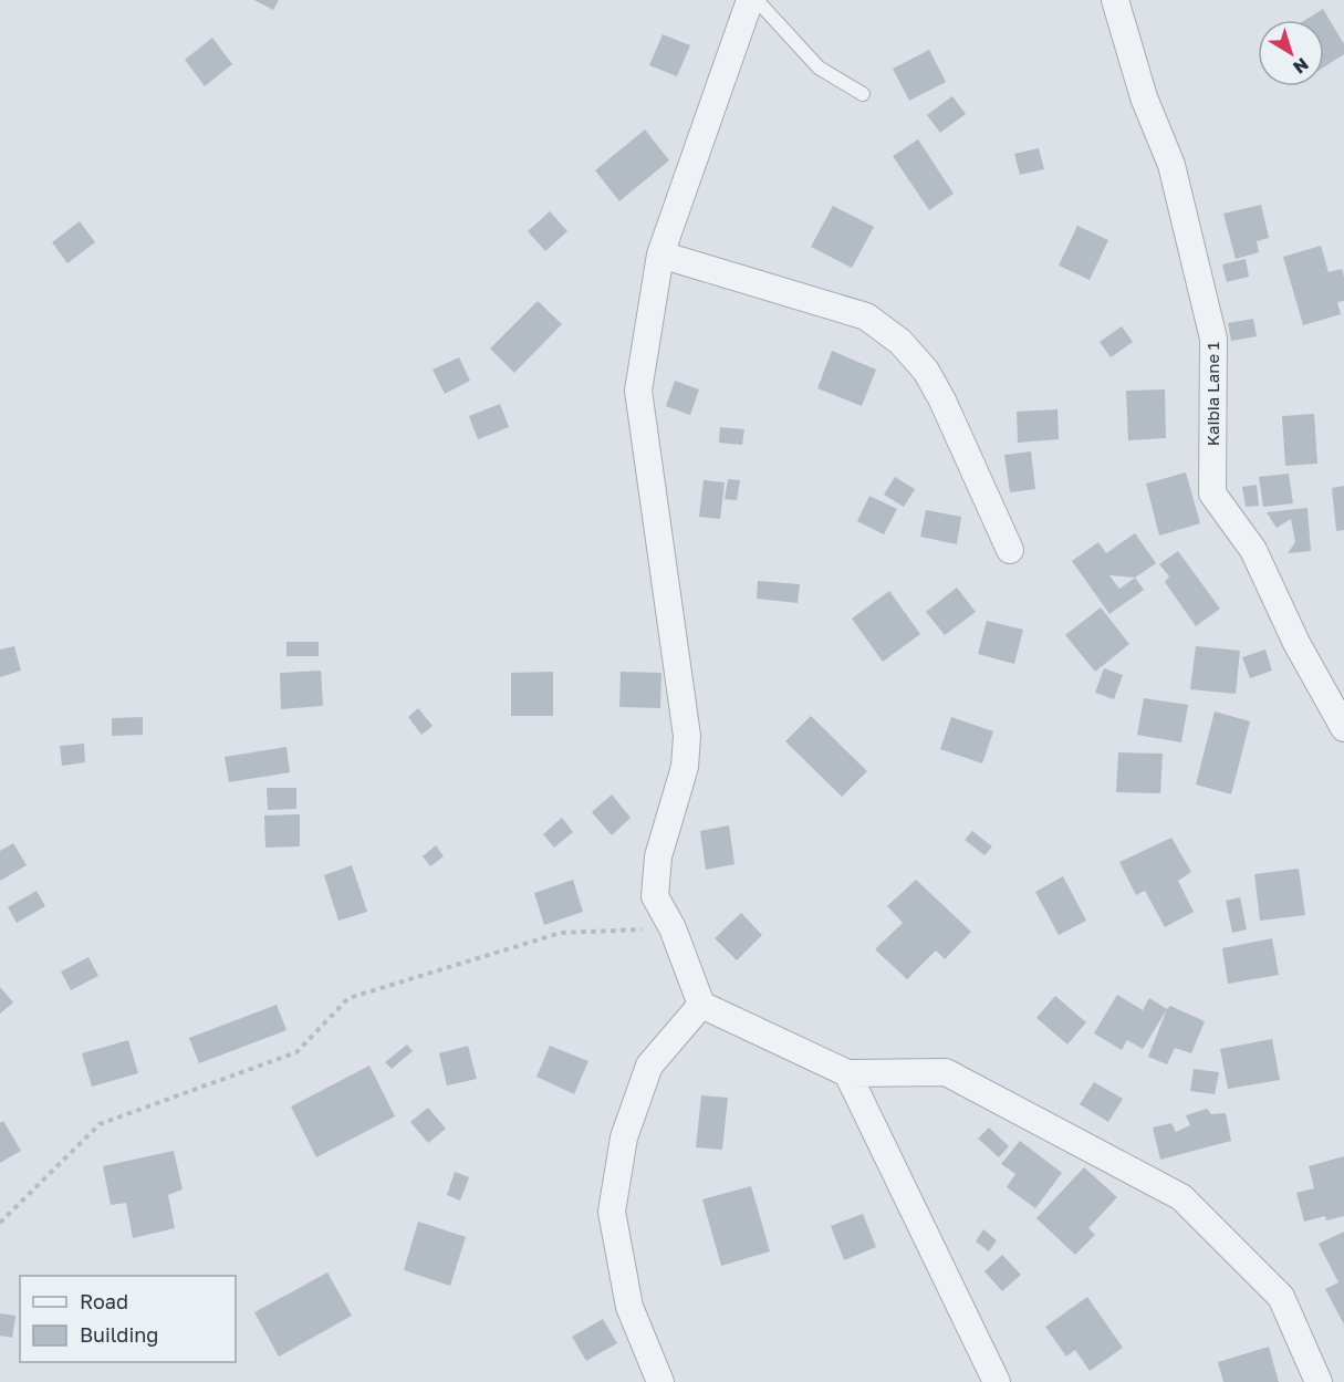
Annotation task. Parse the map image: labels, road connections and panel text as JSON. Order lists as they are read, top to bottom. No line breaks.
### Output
{"streets":{"street":["Kaibia Lane 1"]},"legend":["Road","Building"],"north":"bottom right"}
